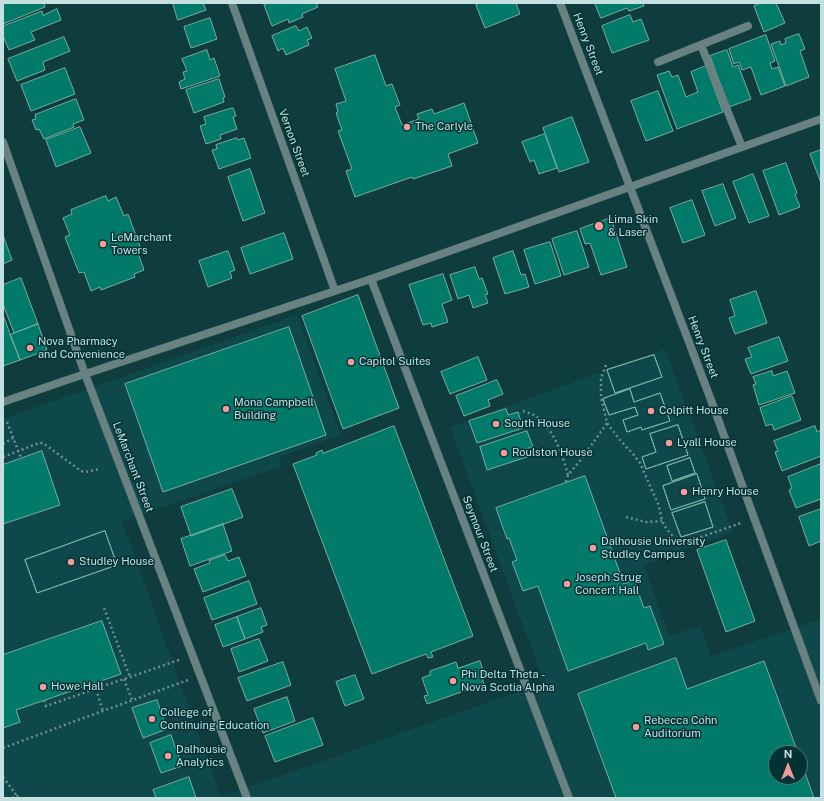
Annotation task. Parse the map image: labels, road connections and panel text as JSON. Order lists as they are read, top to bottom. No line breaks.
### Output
{"streets":{"street":["Henry Street","Vernon Street","LeMarchant Street","Seymour Street"]},"places":["The Carlyle","Lima Skin & Laser","LeMarchant Towers","Nova Pharmacy and Convenience","Capitol Suites","Mona Campbell Building","Colpitt House","South House","Lyall House","Roulston House","Henry House","Dalhousie University Studley Campus","Studley House","Joseph Strug Concert Hall","Phi Delta Theta - Nova Scotia Alpha","Howe Hall","College of Continuing Education","Rebecca Cohn Auditorium","Dalhousie Analytics"],"north":"top"}
